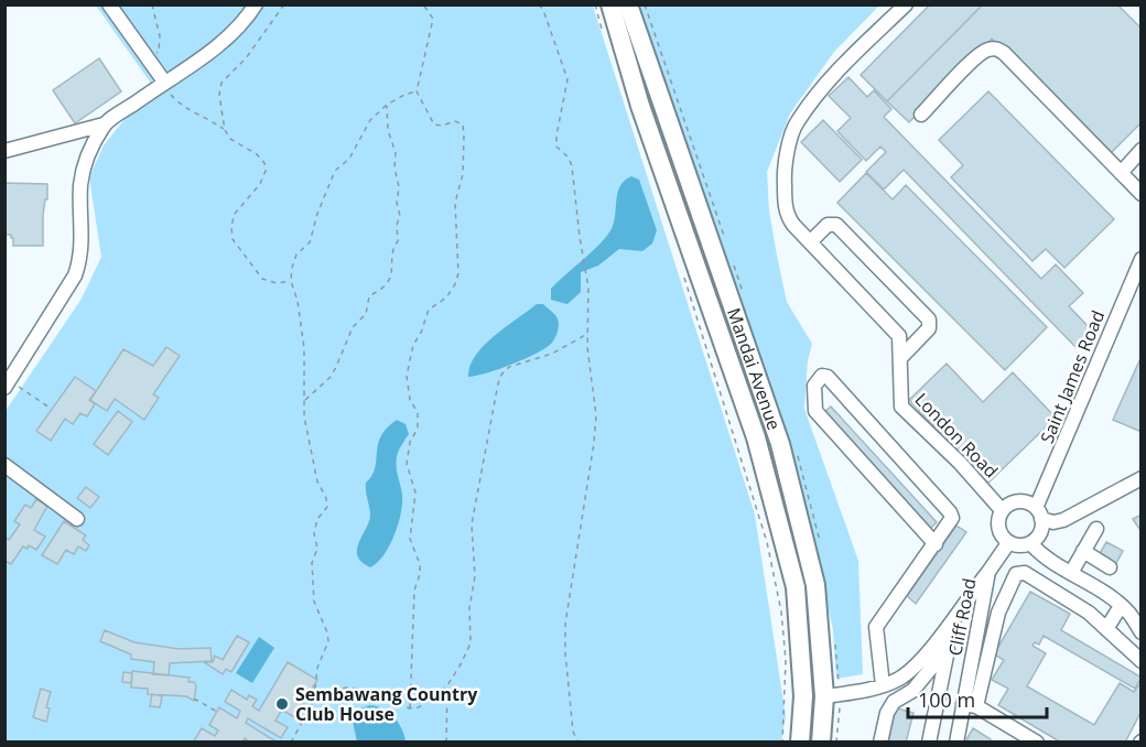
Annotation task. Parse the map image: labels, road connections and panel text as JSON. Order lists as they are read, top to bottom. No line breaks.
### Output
{"streets":{"main road":["Mandai Avenue"],"street":["Saint James Road","London Road","Cliff Road"]},"crossings":[["Saint James Road","London Road"],["Saint James Road","Cliff Road"],["London Road","Cliff Road"]],"places":["Sembawang Country Club House"],"scale_bar":"100 m"}
